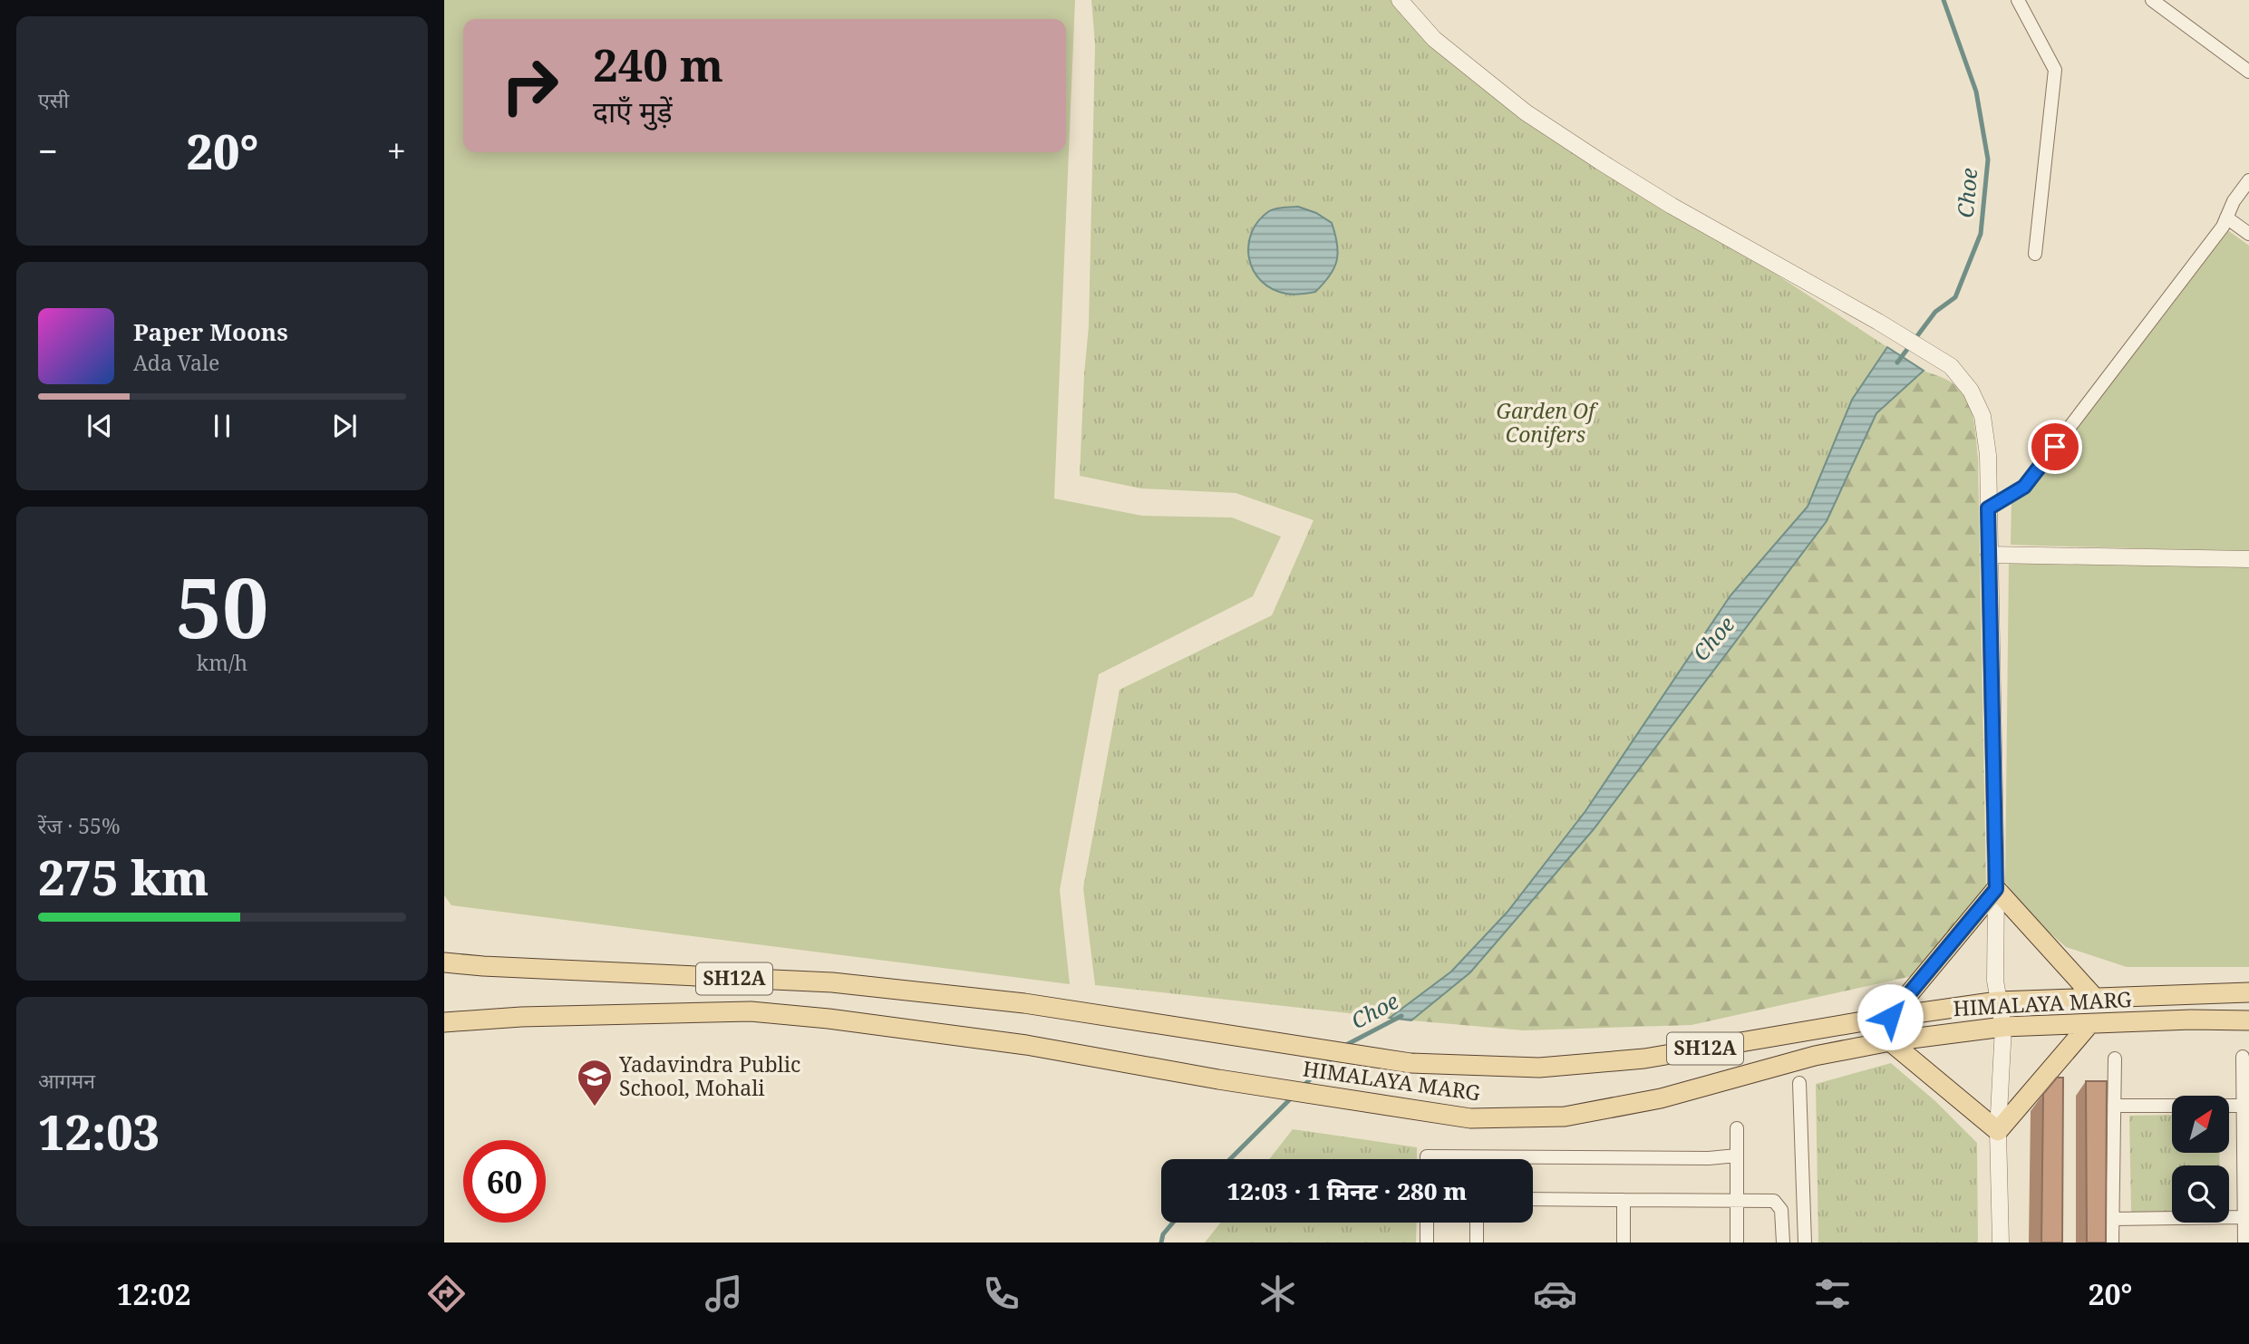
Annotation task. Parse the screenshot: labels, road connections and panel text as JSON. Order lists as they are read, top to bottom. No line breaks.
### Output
{"streets":{"main road":["SH12A","HIMALAYA MARG"]},"water":["Choe"],"parks":["Garden Of Conifers"],"places":{"school or university":["Yadavindra Public School, Mohali"]},"north":"top right","page":{"tile":["एसी",["50","km/h"],["रेंज · 55%","275 km"],["आगमन","12:03"]],"turn":["240 m","दाएँ मुड़ें"],"heat":["−","20°","+"],"song":["Paper Moons","Ada Vale"],"limit":"60","trip":"12:03 · 1 मिनट · 280 m","tabs":["12:02","20°"]}}
